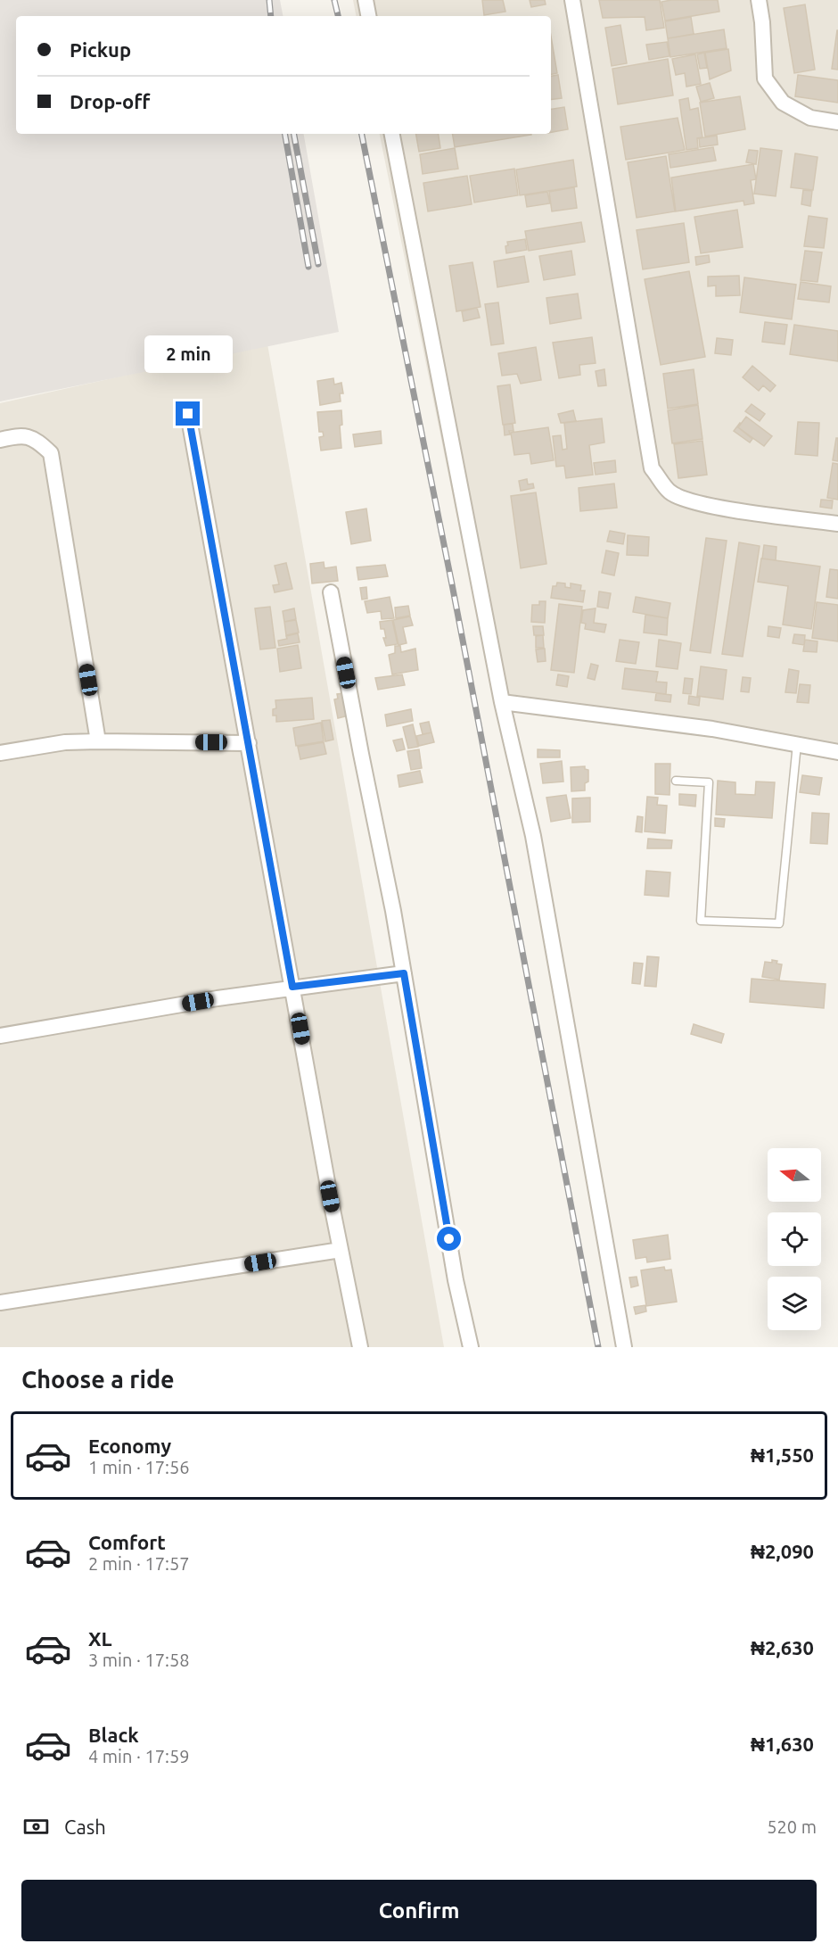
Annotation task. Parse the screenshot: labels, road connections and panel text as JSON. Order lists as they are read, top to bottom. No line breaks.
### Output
{"north":"left","page":{"banner":["Pickup","Drop-off"],"bubble":"2 min","heading":"Choose a ride","list":[{"name":"Economy","note":"1 min · 17:56","value":"₦1,550"},{"name":"Comfort","note":"2 min · 17:57","value":"₦2,090"},{"name":"XL","note":"3 min · 17:58","value":"₦2,630"},{"name":"Black","note":"4 min · 17:59","value":"₦1,630"}],"pay":["Cash","520 m"],"buttons":"Confirm"}}
